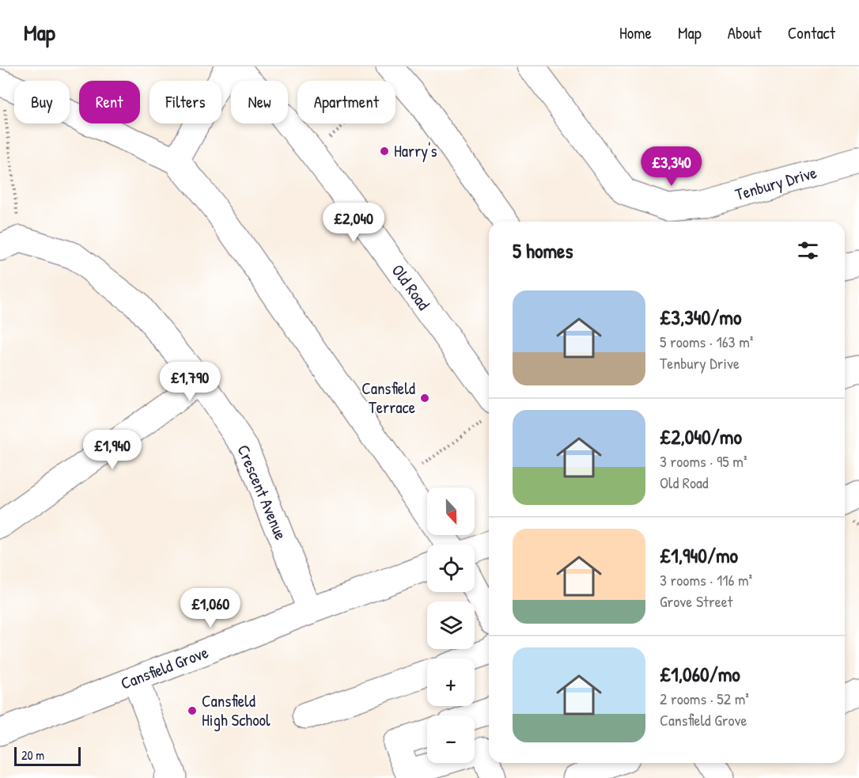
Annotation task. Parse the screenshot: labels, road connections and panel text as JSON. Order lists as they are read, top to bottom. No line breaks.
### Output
{"streets":{"street":["Tenbury Drive","Old Road","Crescent Avenue","Cansfield Grove"]},"crossings":[["Crescent Avenue","Cansfield Grove"]],"places":["Harry's","Cansfield Terrace","Cansfield High School"],"scale_bar":"20 m","north":"bottom","page":{"header":"Map","nav":["Home","Map","About","Contact"],"chip":["Buy","Rent","Filters","New","Apartment"],"price":["£3,340","£2,040","£1,790","£1,940","£1,060"],"heading":"5 homes","list":[{"name":"£3,340/mo","note":"5 rooms · 163 m² · Tenbury Drive"},{"name":"£2,040/mo","note":"3 rooms · 95 m² · Old Road"},{"name":"£1,940/mo","note":"3 rooms · 116 m² · Grove Street"},{"name":"£1,060/mo","note":"2 rooms · 52 m² · Cansfield Grove"}],"map_buttons":["+","−"],"scale":"20 m"}}
